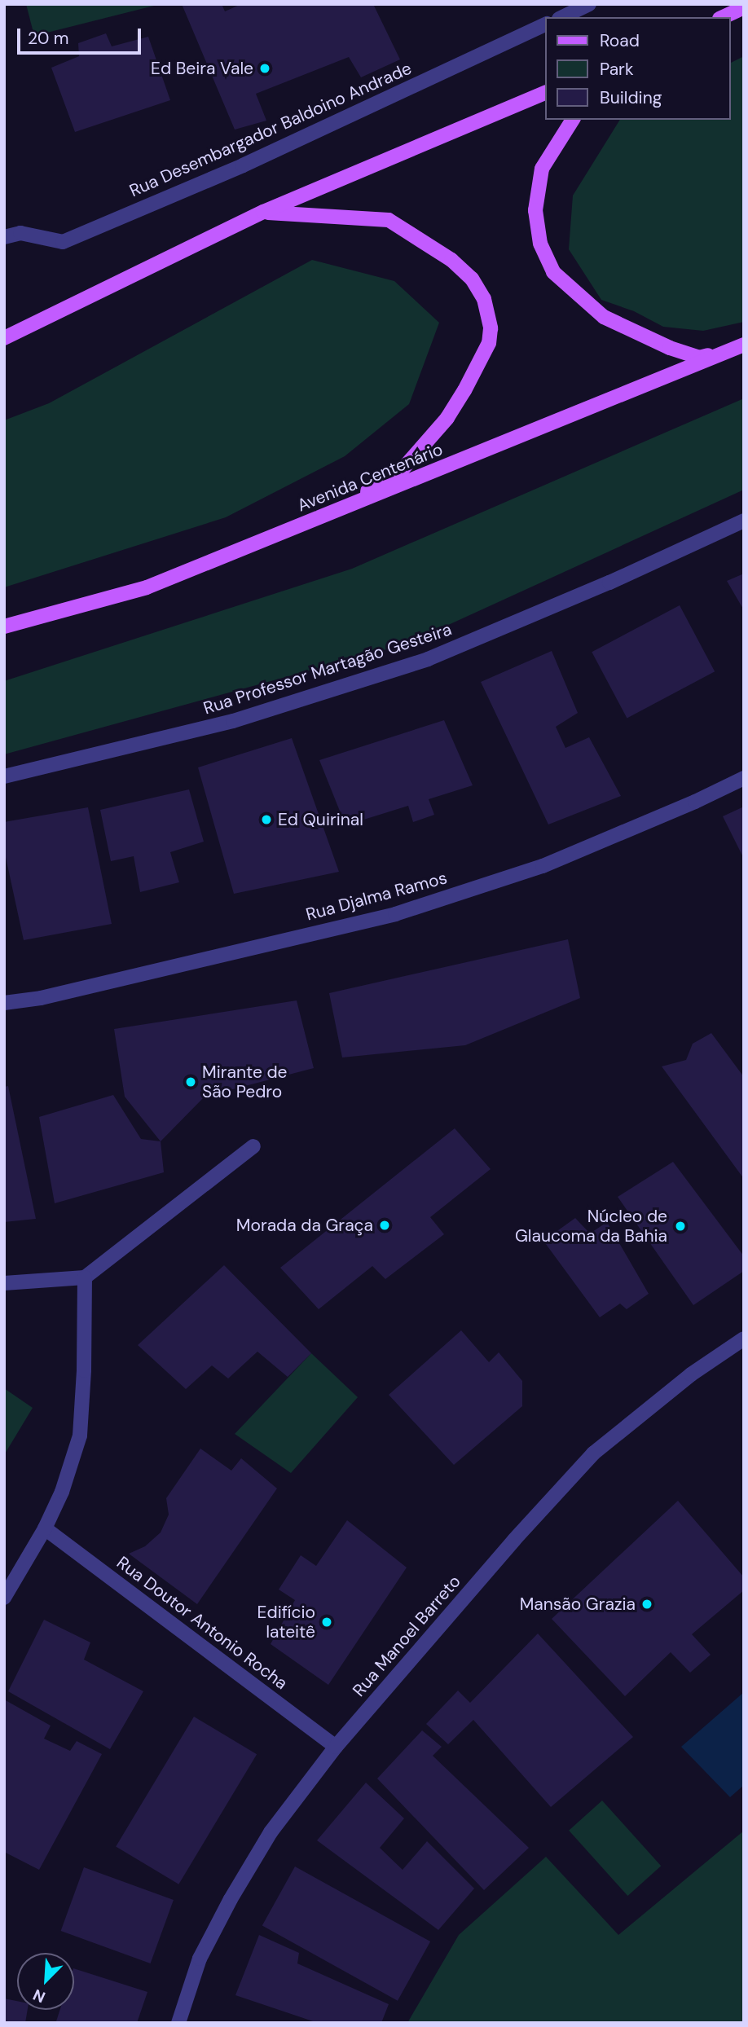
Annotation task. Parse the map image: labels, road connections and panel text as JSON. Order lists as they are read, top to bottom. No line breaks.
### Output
{"streets":{"main road":["Avenida Centenário"],"street":["Rua Desembargador Baldoino Andrade","Rua Professor Martagão Gesteira","Rua Djalma Ramos","Rua Doutor Antonio Rocha","Rua Manoel Barreto"]},"crossings":[["Rua Doutor Antonio Rocha","Rua Manoel Barreto"]],"places":["Ed Beira Vale","Ed Quirinal","Mirante de São Pedro","Morada da Graça","Núcleo de Glaucoma da Bahia","Mansão Grazia","Edifício Iateitê"],"legend":["Road","Park","Building"],"scale_bar":"20 m","north":"bottom left"}
